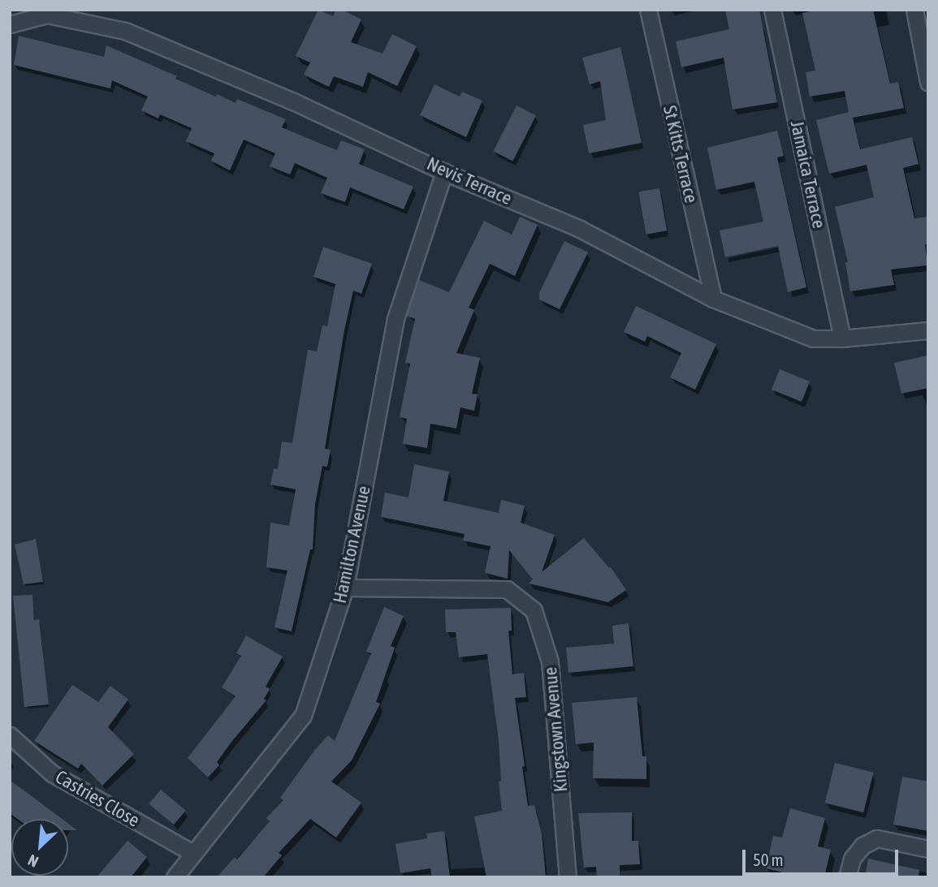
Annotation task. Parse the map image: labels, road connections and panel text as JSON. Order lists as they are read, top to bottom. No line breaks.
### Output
{"streets":{"street":["St Kitts Terrace","Jamaica Terrace","Nevis Terrace","Hamilton Avenue","Kingstown Avenue","Castries Close"]},"crossings":[["St Kitts Terrace","Nevis Terrace"],["Jamaica Terrace","Nevis Terrace"],["Nevis Terrace","Hamilton Avenue"],["Hamilton Avenue","Kingstown Avenue"],["Hamilton Avenue","Castries Close"]],"scale_bar":"50 m","north":"bottom left"}
